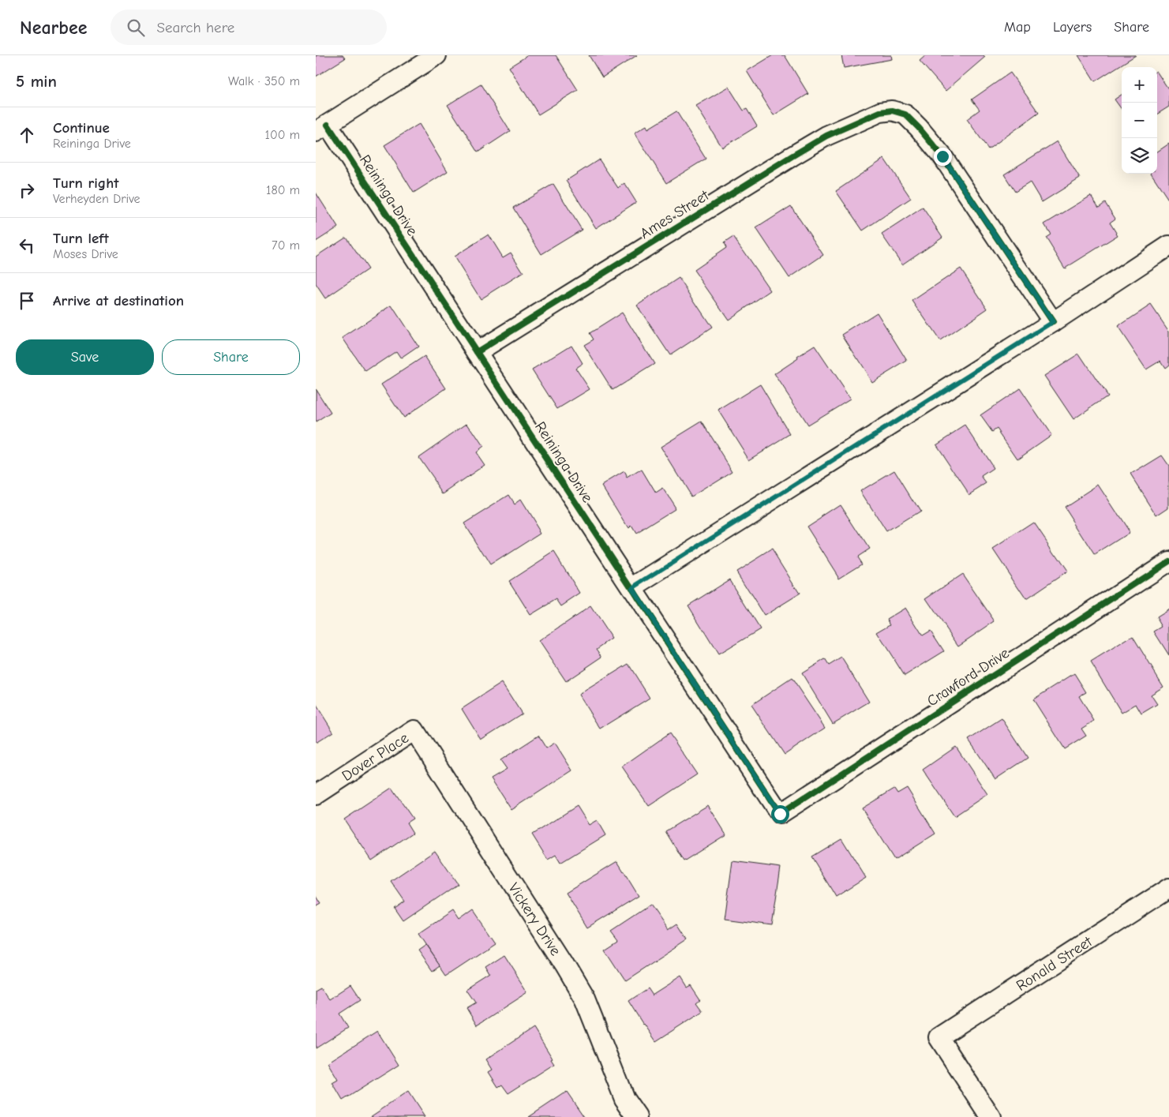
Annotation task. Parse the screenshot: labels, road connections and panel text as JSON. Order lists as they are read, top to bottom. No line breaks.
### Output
{"streets":{"street":["Reininga Drive","Ames Street","Crawford Drive","Dover Place","Vickery Drive","Ronald Street"]},"crossings":[["Reininga Drive","Ames Street"],["Reininga Drive","Crawford Drive"],["Dover Place","Vickery Drive"]],"page":{"header":"Nearbee","search":"Search here","nav":["Map","Layers","Share"],"heading":["5 min","Walk · 350 m"],"map_buttons":["+","−"],"list":[["Continue","Reininga Drive","100 m"],["Turn right","Verheyden Drive","180 m"],["Turn left","Moses Drive","70 m"],"Arrive at destination"],"buttons":["Save","Share"]}}
